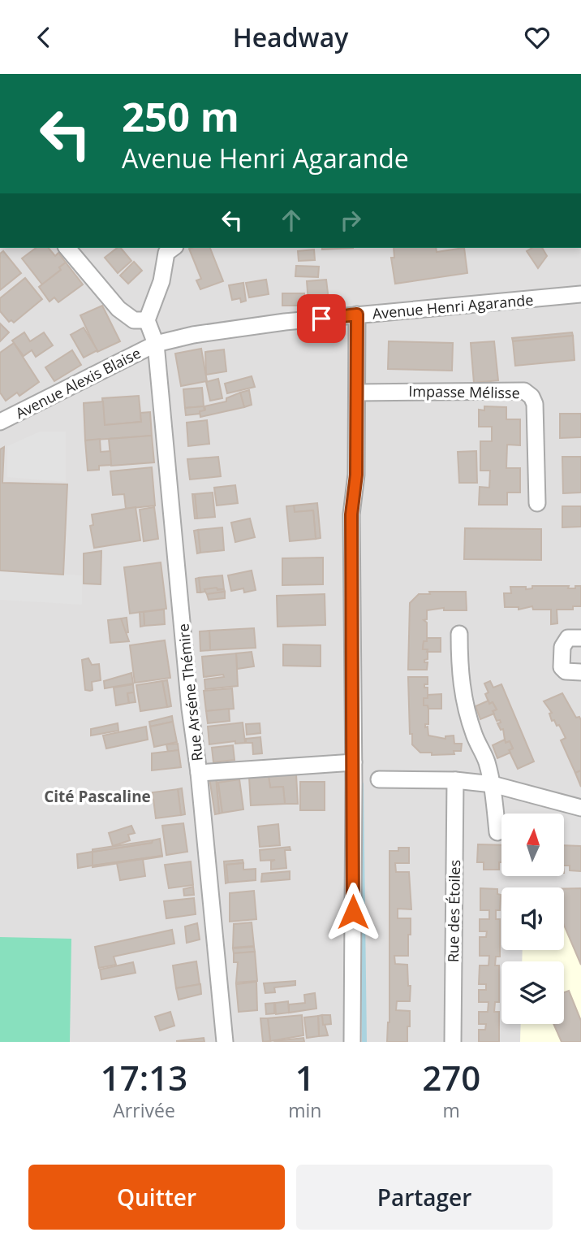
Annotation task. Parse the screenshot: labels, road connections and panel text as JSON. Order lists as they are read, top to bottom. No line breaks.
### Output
{"streets":{"street":["Avenue Henri Agarande","Avenue Alexis Blaise","Impasse Mélisse","Rue Arséne Thémire","Rue des Étoiles"]},"crossings":[["Avenue Henri Agarande","Avenue Alexis Blaise"],["Avenue Henri Agarande","Rue Arséne Thémire"],["Avenue Alexis Blaise","Rue Arséne Thémire"]],"districts":["Cité Pascaline"],"north":"top","page":{"header":"Headway","turn":["250 m","Avenue Henri Agarande"],"eta":["17:13","Arrivée","1","min","270","m"],"buttons":["Quitter","Partager"]}}
